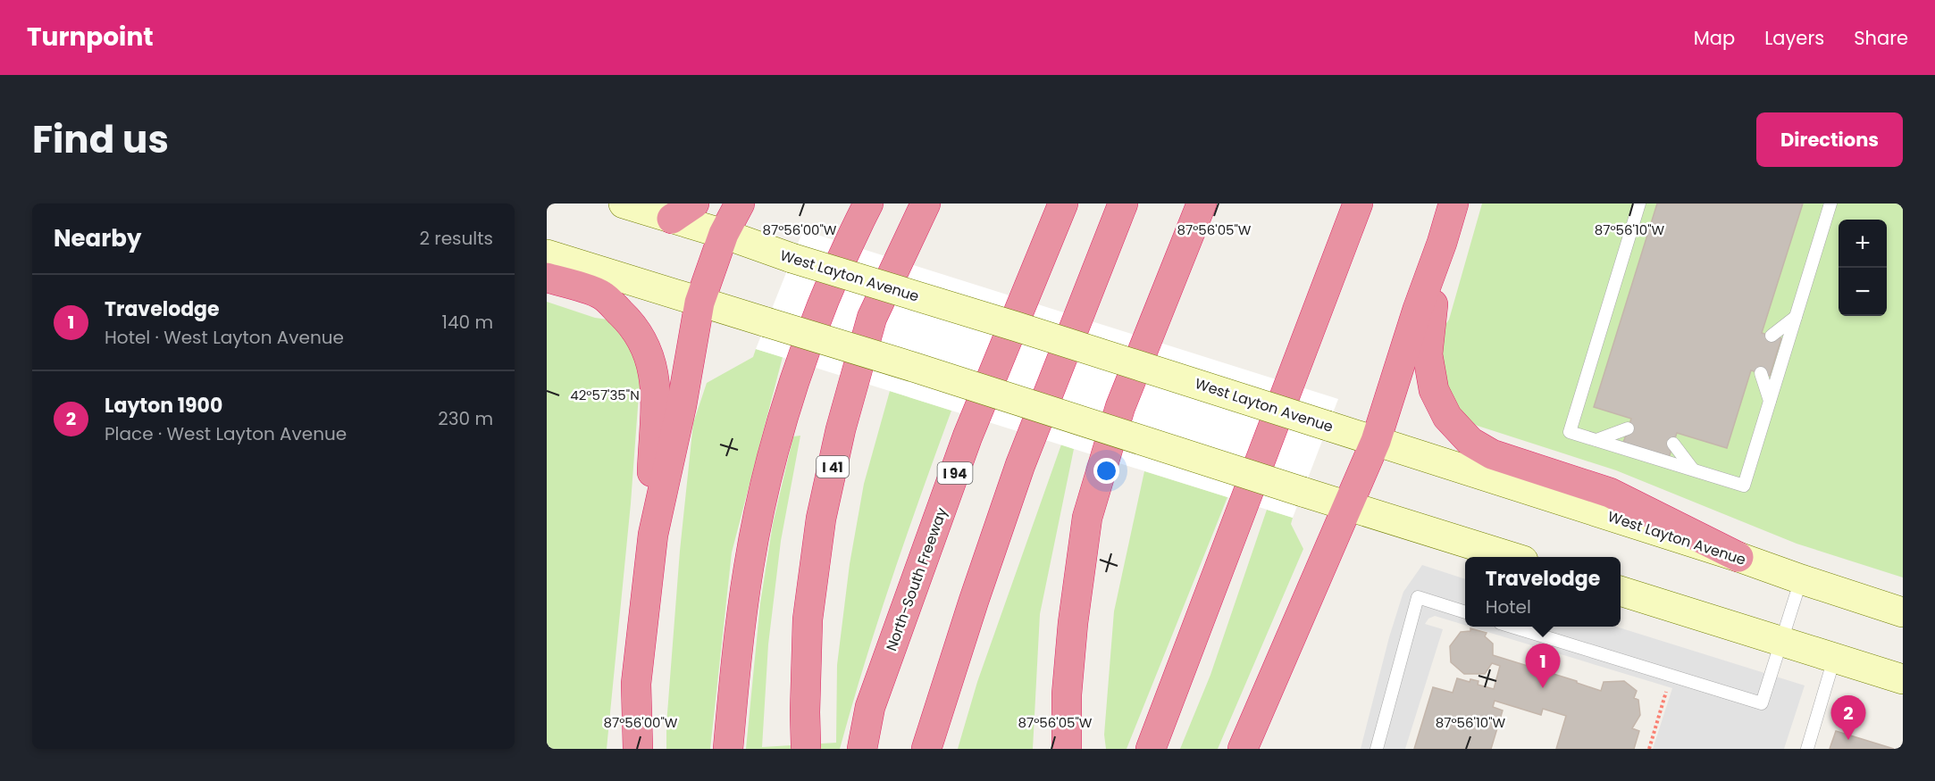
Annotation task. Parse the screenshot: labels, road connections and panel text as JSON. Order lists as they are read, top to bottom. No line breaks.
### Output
{"streets":{"highway":["I 41","I 94","North-South Freeway"],"main road":["West Layton Avenue"]},"page":{"header":"Turnpoint","nav":["Map","Layers","Share"],"title":"Find us","buttons":"Directions","heading":["Nearby","2 results"],"map_buttons":["+","−"],"list":[{"mark":"1","name":"Travelodge","note":"Hotel · West Layton Avenue","value":"140 m"},{"mark":"2","name":"Layton 1900","note":"Place · West Layton Avenue","value":"230 m"}],"popup":["Travelodge","Hotel"],"pins":["1","2"]},"coordinates":["87°56'00\"W","87°56'05\"W","87°56'10\"W","42°57'35\"N"]}
